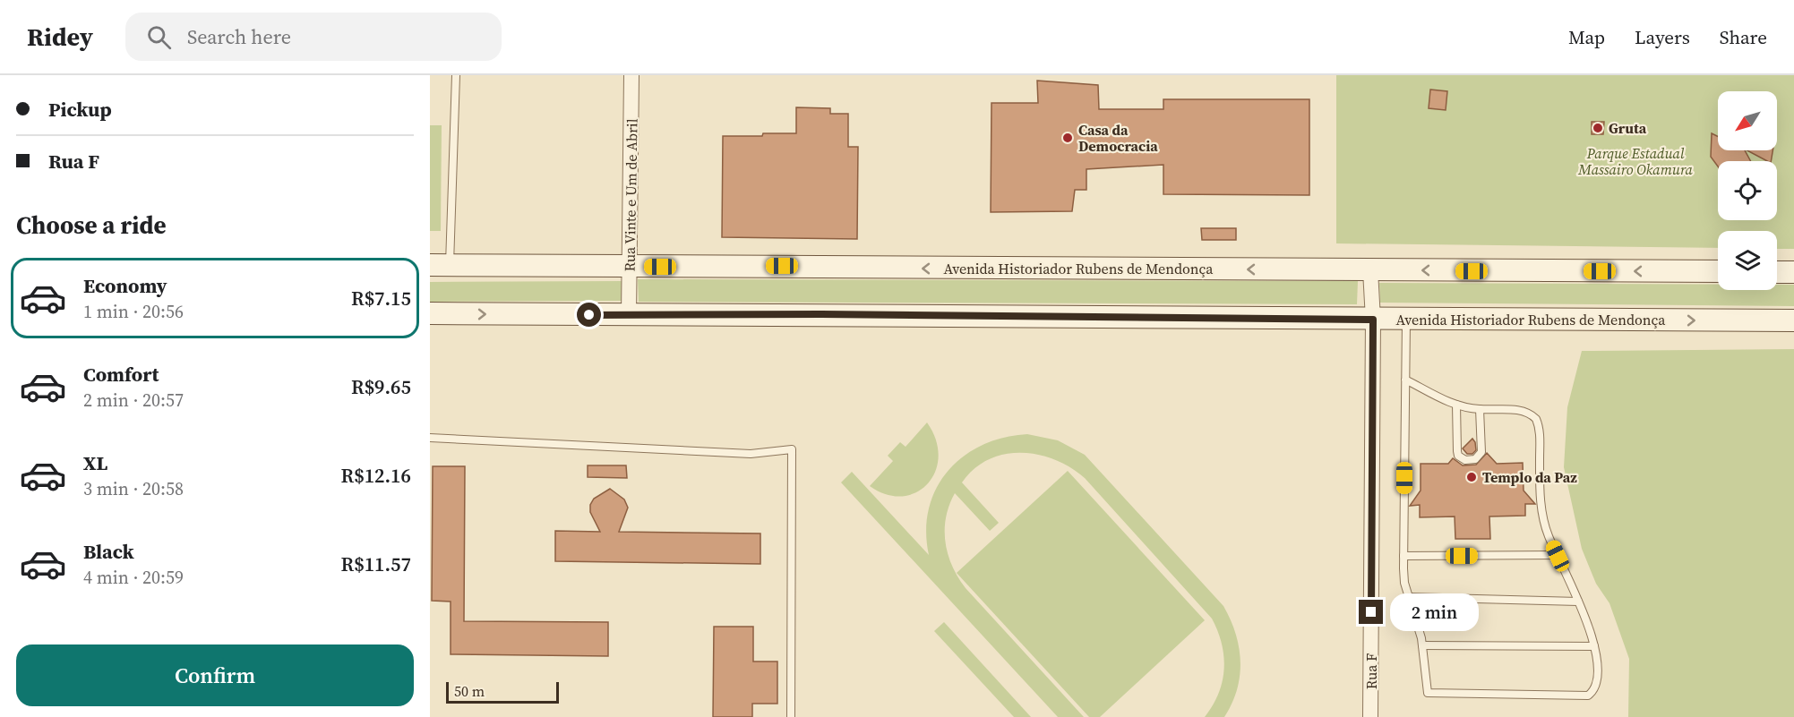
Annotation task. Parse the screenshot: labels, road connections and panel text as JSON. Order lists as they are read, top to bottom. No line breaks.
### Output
{"streets":{"main road":["Avenida Historiador Rubens de Mendonça"],"street":["Rua Vinte e Um de Abril","Rua F"]},"crossings":[["Rua Vinte e Um de Abril","Avenida Historiador Rubens de Mendonça"],["Avenida Historiador Rubens de Mendonça","Rua F"]],"parks":["Parque Estadual Massairo Okamura"],"places":["Gruta","Casa da Democracia","Templo da Paz"],"scale_bar":"50 m","north":"bottom left","page":{"header":"Ridey","search":"Search here","nav":["Map","Layers","Share"],"banner":["Pickup","Rua F"],"heading":"Choose a ride","list":[{"name":"Economy","note":"1 min · 20:56","value":"R$7.15"},{"name":"Comfort","note":"2 min · 20:57","value":"R$9.65"},{"name":"XL","note":"3 min · 20:58","value":"R$12.16"},{"name":"Black","note":"4 min · 20:59","value":"R$11.57"}],"bubble":"2 min","buttons":"Confirm","scale":"50 m"}}
